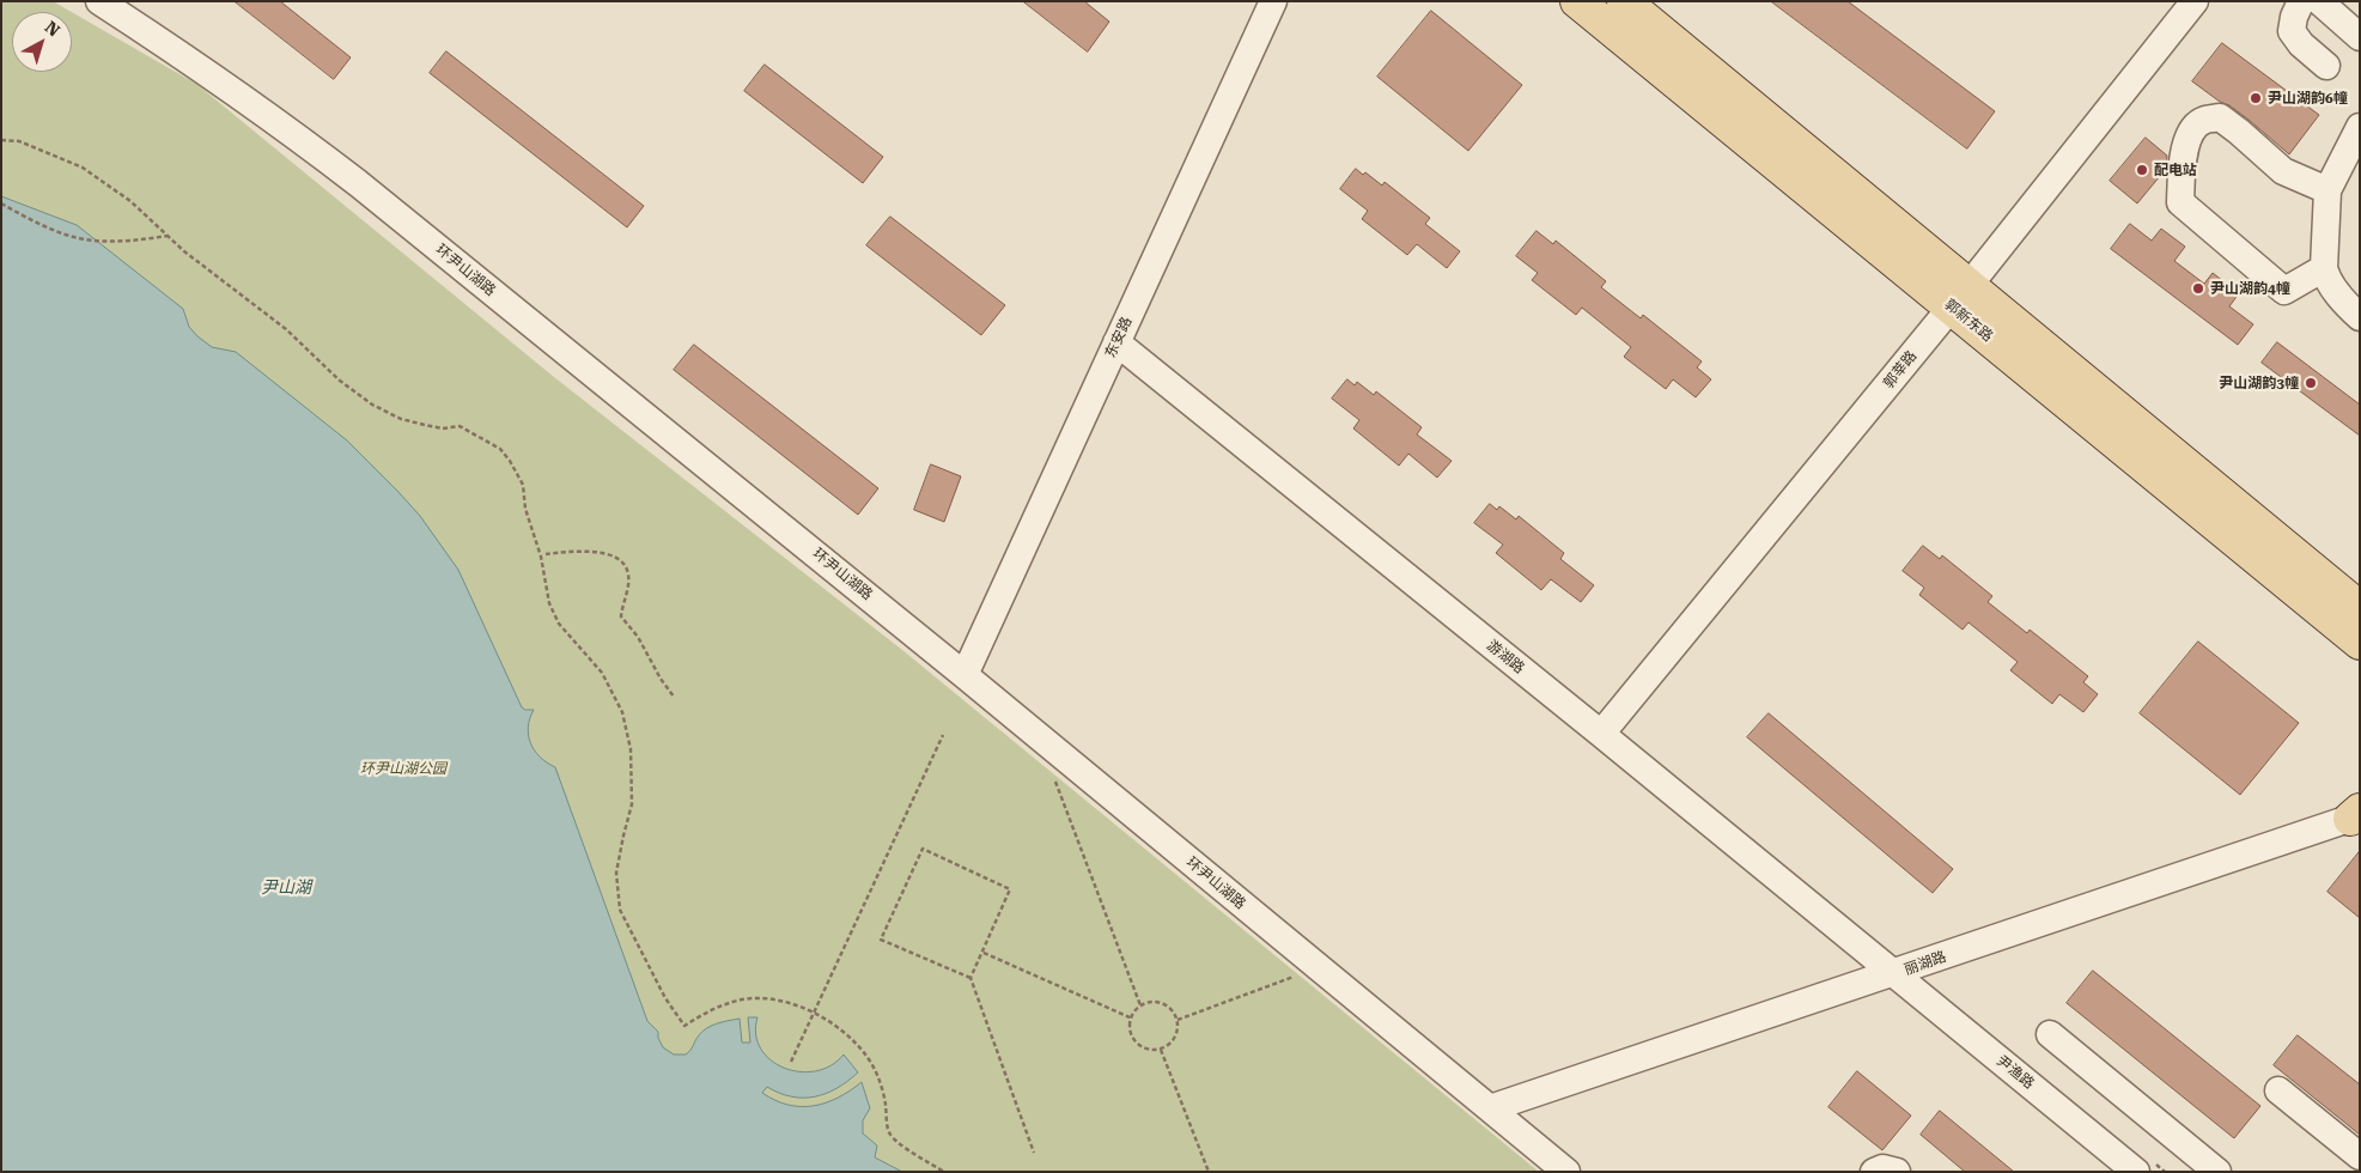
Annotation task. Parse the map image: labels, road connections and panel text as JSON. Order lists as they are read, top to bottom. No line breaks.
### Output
{"streets":{"main road":["郭新东路"],"street":["环尹山湖路","东安路","郭莘路","游湖路","丽湖路","尹渔路"]},"crossings":[["环尹山湖路","东安路"],["环尹山湖路","丽湖路"],["郭新东路","郭莘路"],["东安路","游湖路"],["郭莘路","游湖路"],["游湖路","丽湖路"],["游湖路","尹渔路"],["丽湖路","尹渔路"]],"water":["尹山湖"],"parks":["环尹山湖公园"],"places":["尹山湖韵6幢","配电站","尹山湖韵4幢","尹山湖韵3幢"],"north":"top right"}
